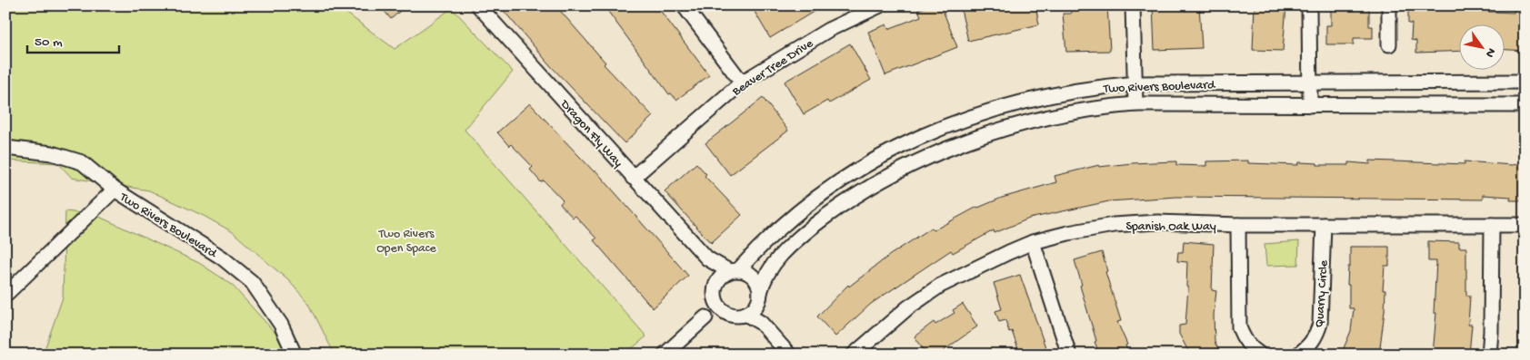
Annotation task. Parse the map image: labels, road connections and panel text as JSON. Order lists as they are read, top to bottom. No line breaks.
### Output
{"streets":{"street":["Beaver Tree Drive","Two Rivers Boulevard","Dragon Fly Way","Spanish Oak Way","Quarry Circle"]},"crossings":[["Beaver Tree Drive","Dragon Fly Way"],["Two Rivers Boulevard","Dragon Fly Way"],["Spanish Oak Way","Quarry Circle"]],"parks":["Two Rivers Open Space"],"scale_bar":"50 m","north":"bottom right"}
